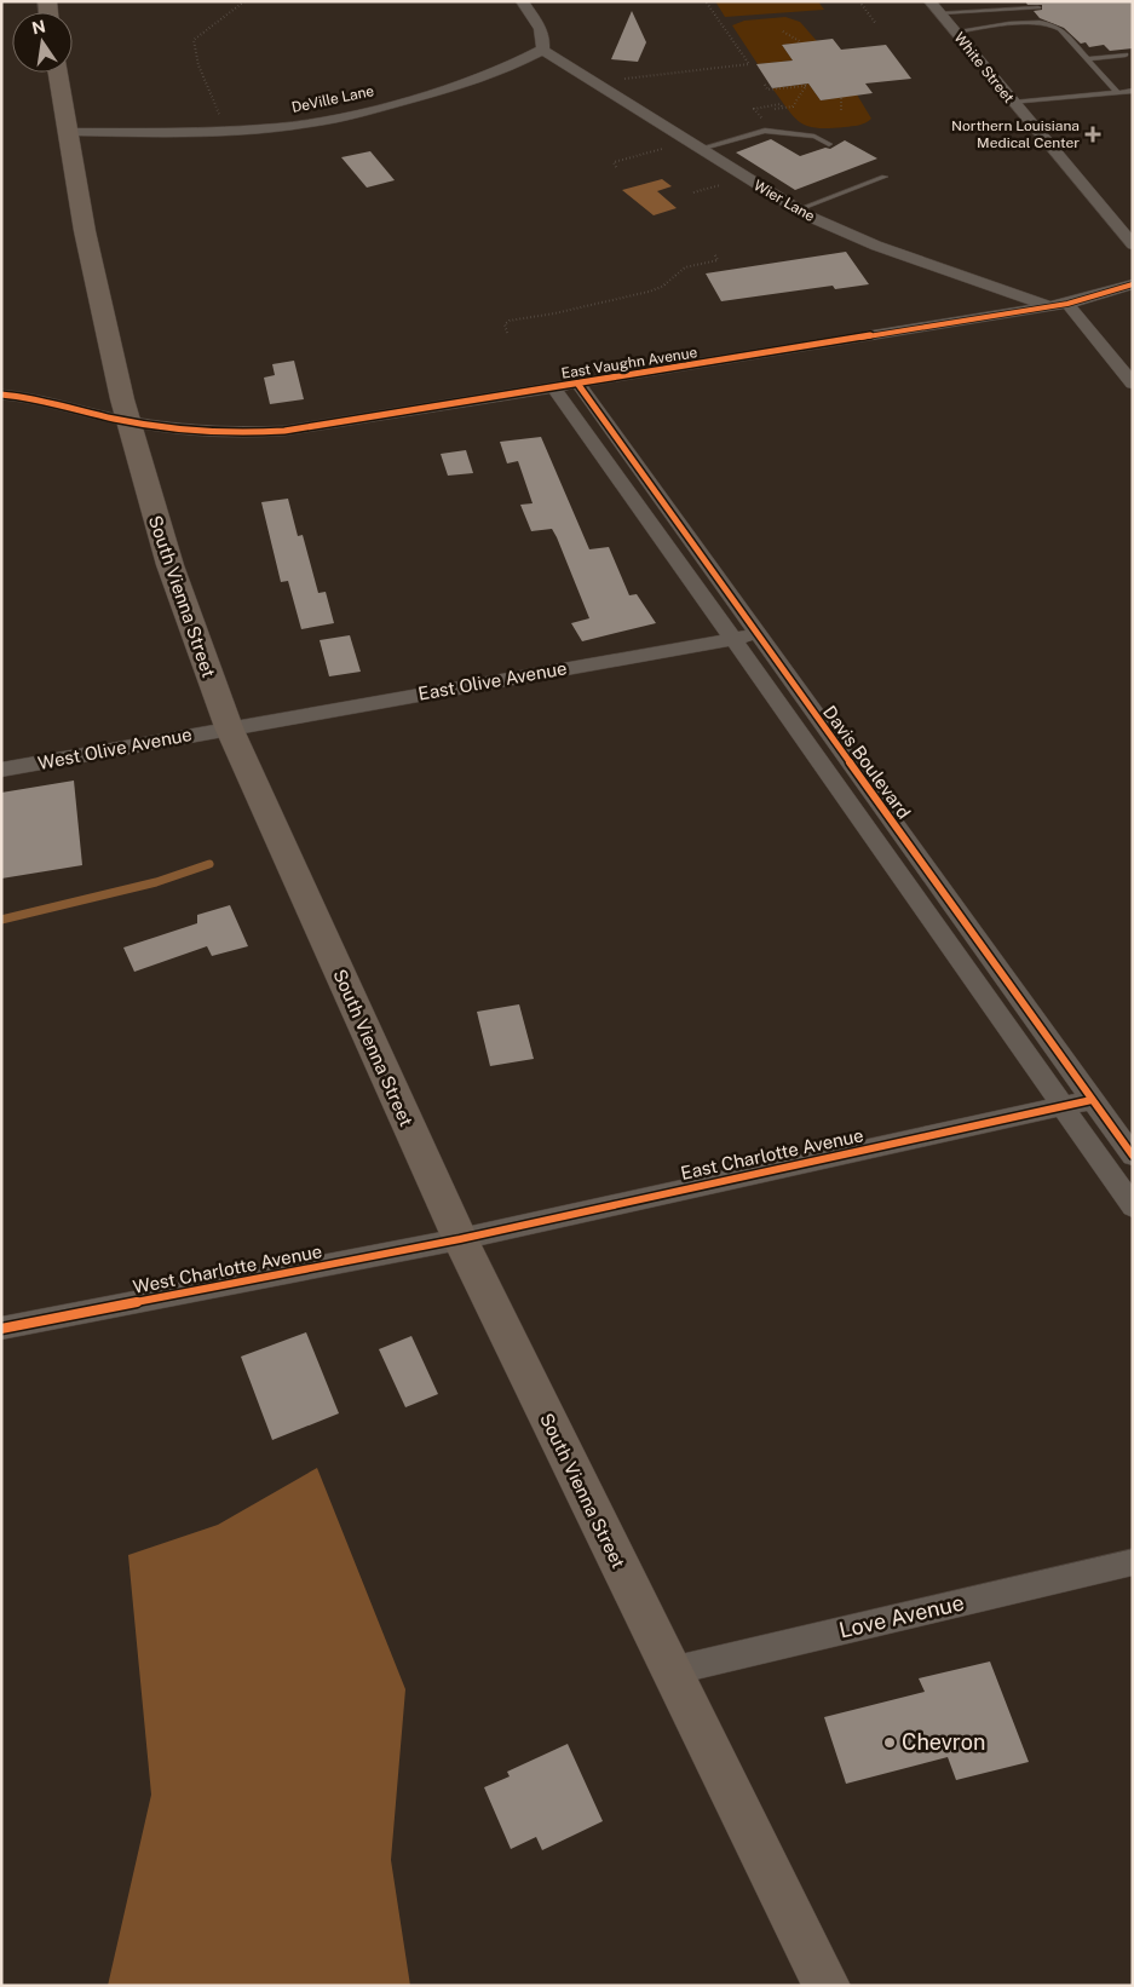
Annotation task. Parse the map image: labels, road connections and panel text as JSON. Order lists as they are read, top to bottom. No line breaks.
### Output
{"streets":{"highway":["South Vienna Street"],"street":["White Street","DeVille Lane","Wier Lane","East Vaughn Avenue","East Olive Avenue","West Olive Avenue","Davis Boulevard","East Charlotte Avenue","West Charlotte Avenue","Love Avenue"]},"crossings":[["DeVille Lane","Wier Lane"],["DeVille Lane","South Vienna Street"],["Wier Lane","East Vaughn Avenue"],["East Vaughn Avenue","South Vienna Street"],["East Vaughn Avenue","Davis Boulevard"],["South Vienna Street","East Olive Avenue"],["South Vienna Street","West Olive Avenue"],["South Vienna Street","East Charlotte Avenue"],["South Vienna Street","West Charlotte Avenue"],["South Vienna Street","Love Avenue"],["East Olive Avenue","West Olive Avenue"],["East Olive Avenue","Davis Boulevard"],["Davis Boulevard","East Charlotte Avenue"],["East Charlotte Avenue","West Charlotte Avenue"]],"places":{"health":["Northern Louisiana Medical Center"],"other":["Chevron"]},"north":"top"}
